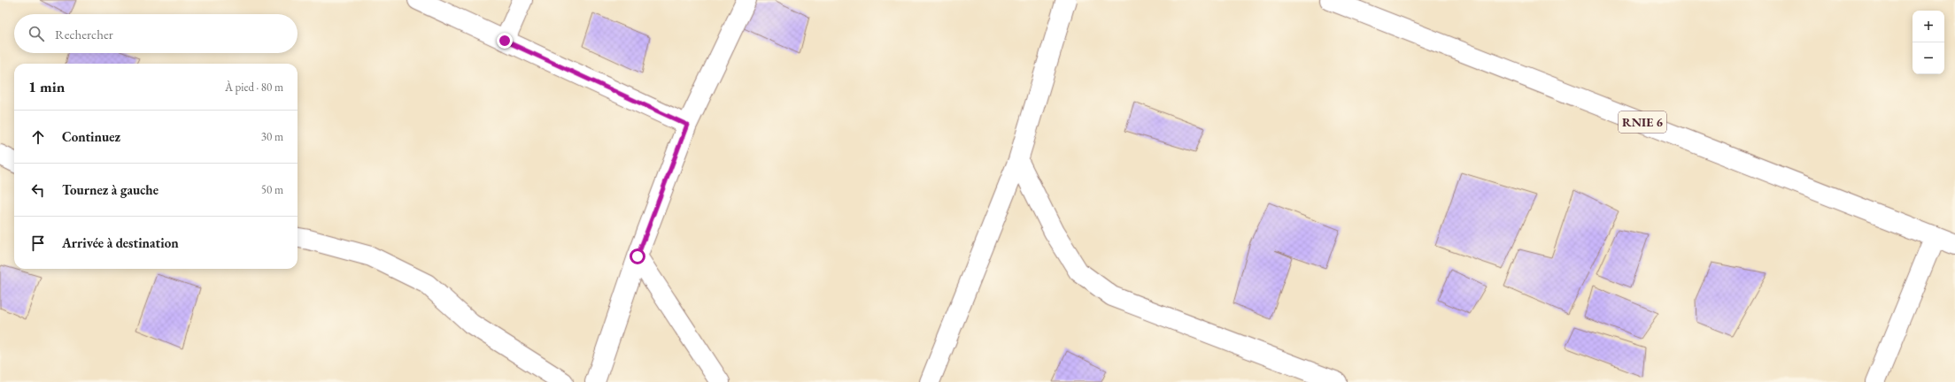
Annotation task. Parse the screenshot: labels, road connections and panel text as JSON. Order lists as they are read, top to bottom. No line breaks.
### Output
{"streets":{"street":["RNIE 6"]},"page":{"map_buttons":["+","−"],"search":"Rechercher","heading":["1 min","À pied · 80 m"],"list":[["Continuez","30 m"],["Tournez à gauche","50 m"],"Arrivée à destination"]}}
